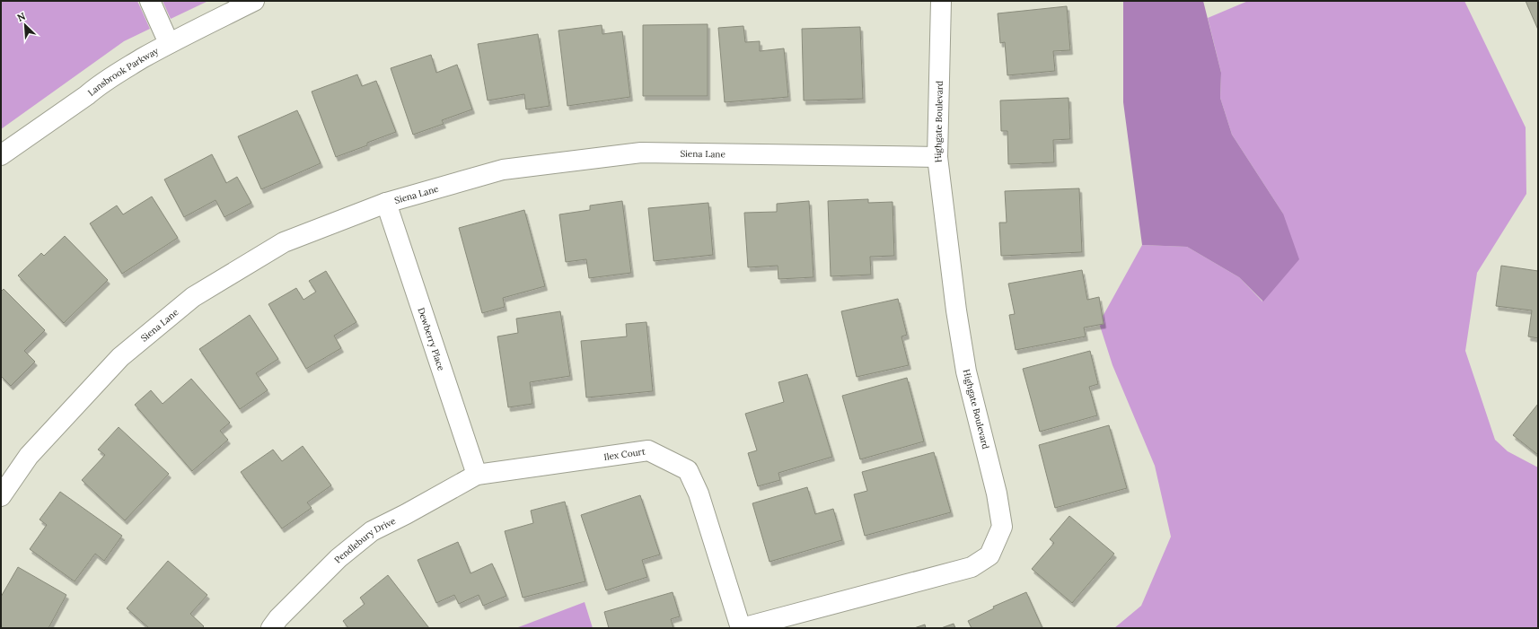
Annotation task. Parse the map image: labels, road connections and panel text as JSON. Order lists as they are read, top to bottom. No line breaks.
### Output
{"streets":{"street":["Lansbrook Parkway","Highgate Boulevard","Siena Lane","Dewberry Place","Ilex Court","Pendlebury Drive"]},"crossings":[["Highgate Boulevard","Siena Lane"],["Highgate Boulevard","Ilex Court"],["Siena Lane","Dewberry Place"],["Dewberry Place","Ilex Court"],["Dewberry Place","Pendlebury Drive"],["Ilex Court","Pendlebury Drive"]],"north":"top left"}
